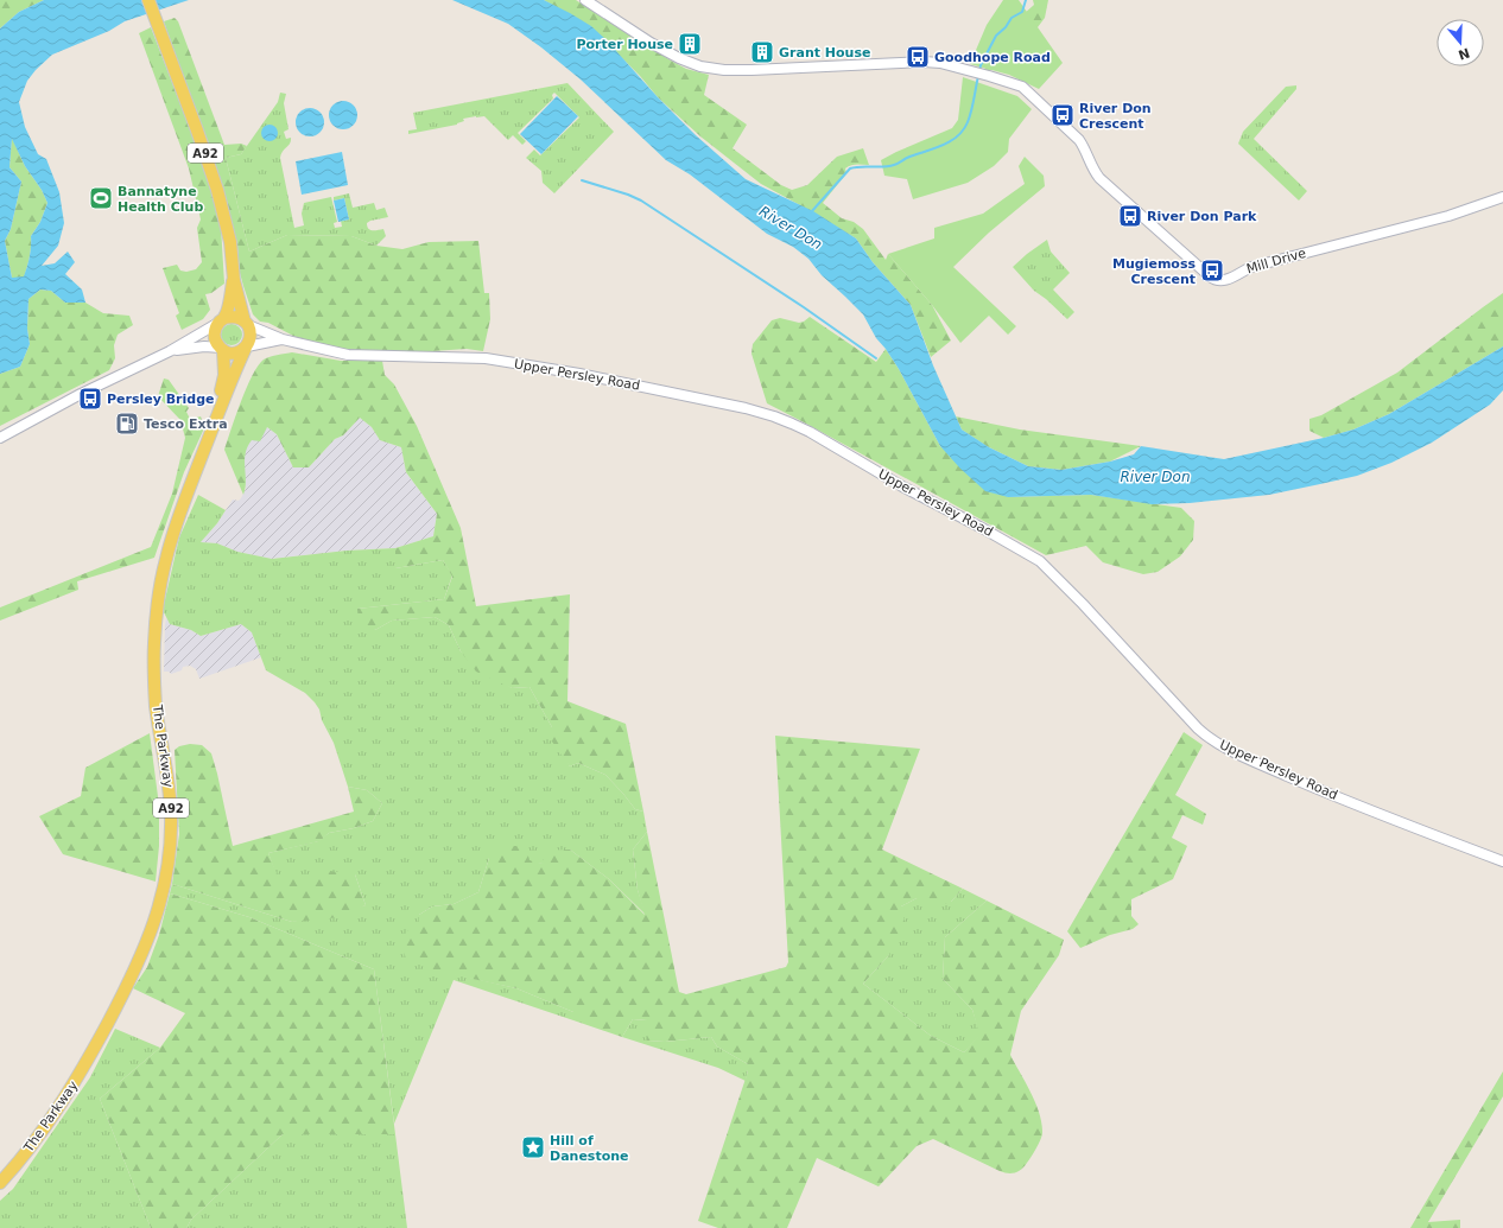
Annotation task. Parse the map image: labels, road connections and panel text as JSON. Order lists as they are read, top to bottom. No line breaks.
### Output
{"streets":{"main road":["A92","The Parkway"],"street":["Mill Drive","Upper Persley Road"]},"crossings":[["A92","Upper Persley Road"],["A92","The Parkway"]],"water":["River Don"],"places":{"building":["Porter House","Grant House"],"bus stop":["Goodhope Road","River Don Crescent","River Don Park","Mugiemoss Crescent","Persley Bridge"],"sports":["Bannatyne Health Club"],"fuel station":["Tesco Extra"],"place":["Hill of Danestone"]},"north":"bottom"}
